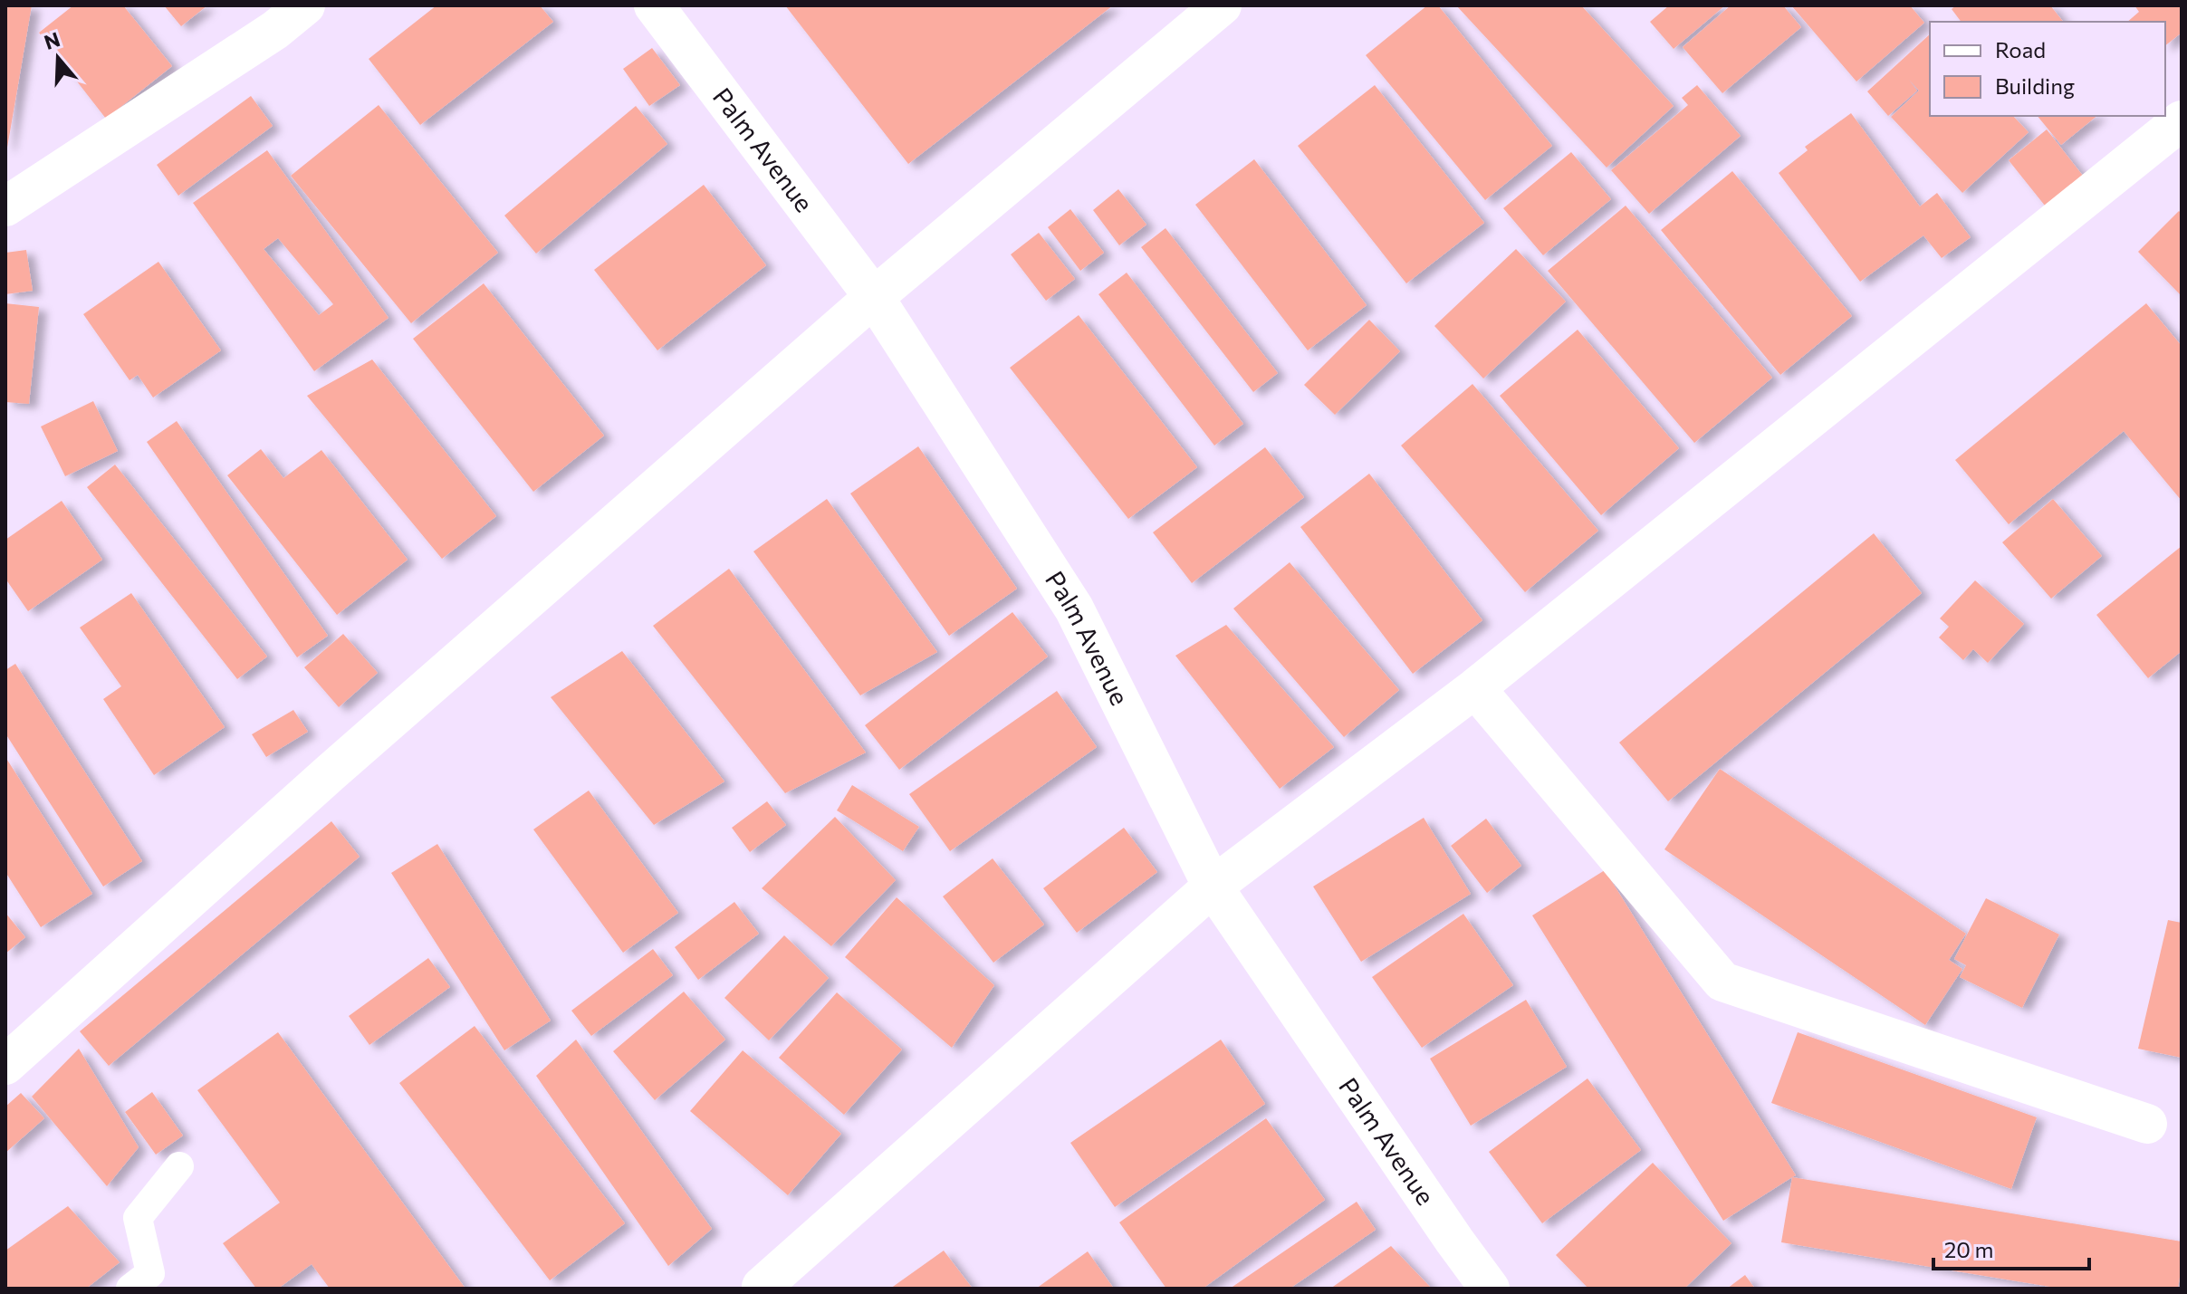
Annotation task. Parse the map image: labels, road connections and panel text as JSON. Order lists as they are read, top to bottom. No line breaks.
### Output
{"streets":{"street":["Palm Avenue"]},"legend":["Road","Building"],"scale_bar":"20 m","north":"top"}
